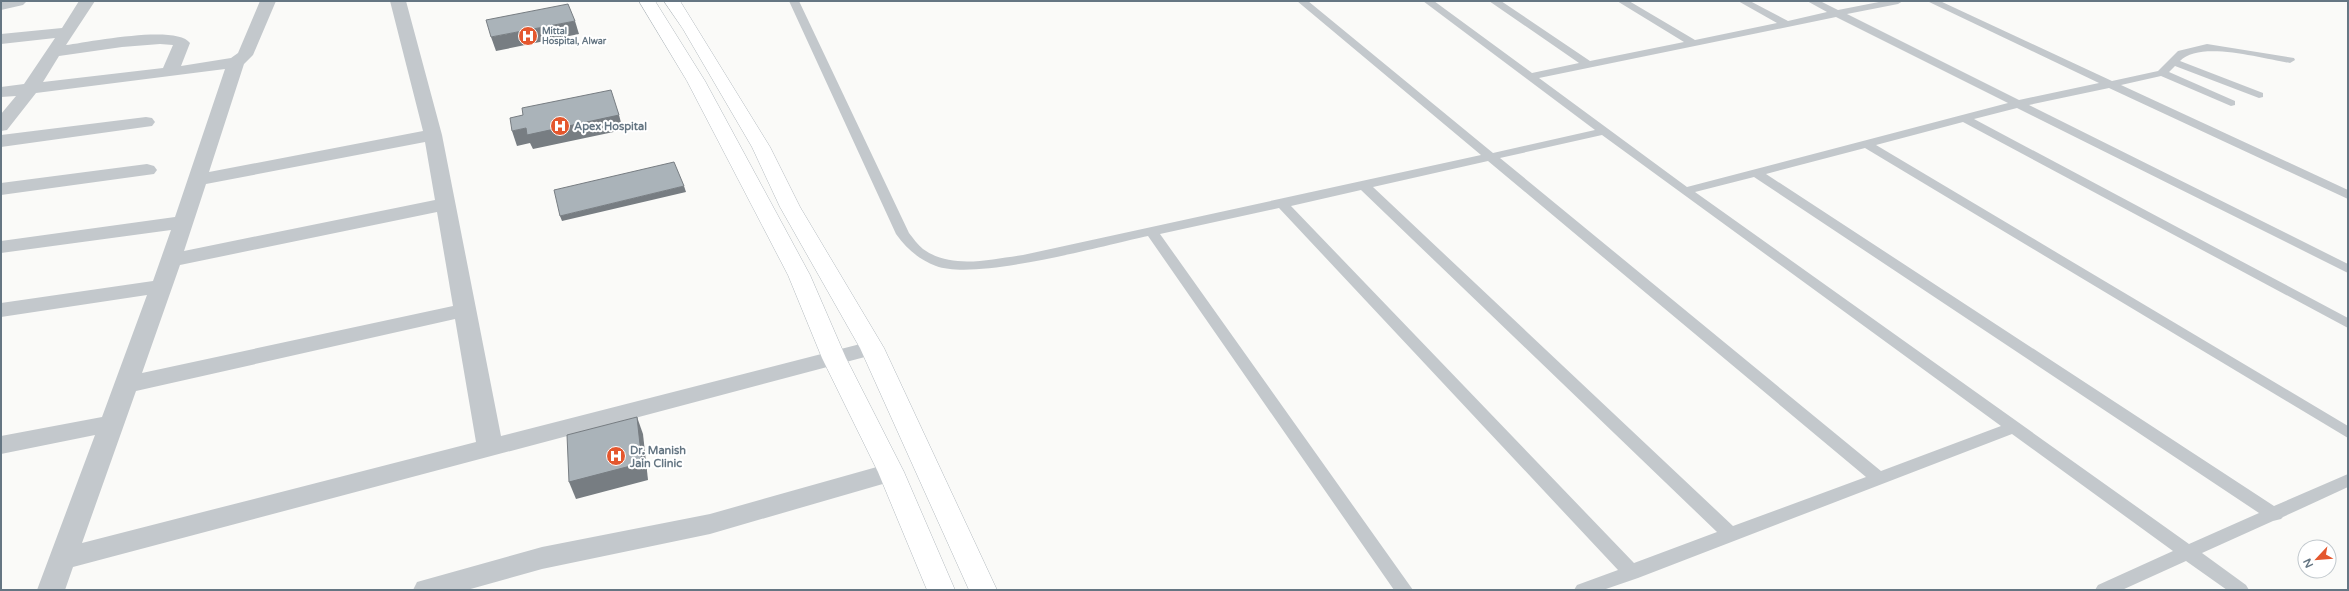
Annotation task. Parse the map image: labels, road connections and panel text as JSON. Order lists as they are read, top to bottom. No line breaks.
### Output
{"places":{"hospital":["Mittal Hospital, Alwar","Apex Hospital","Dr. Manish Jain Clinic"]},"north":"bottom left"}
